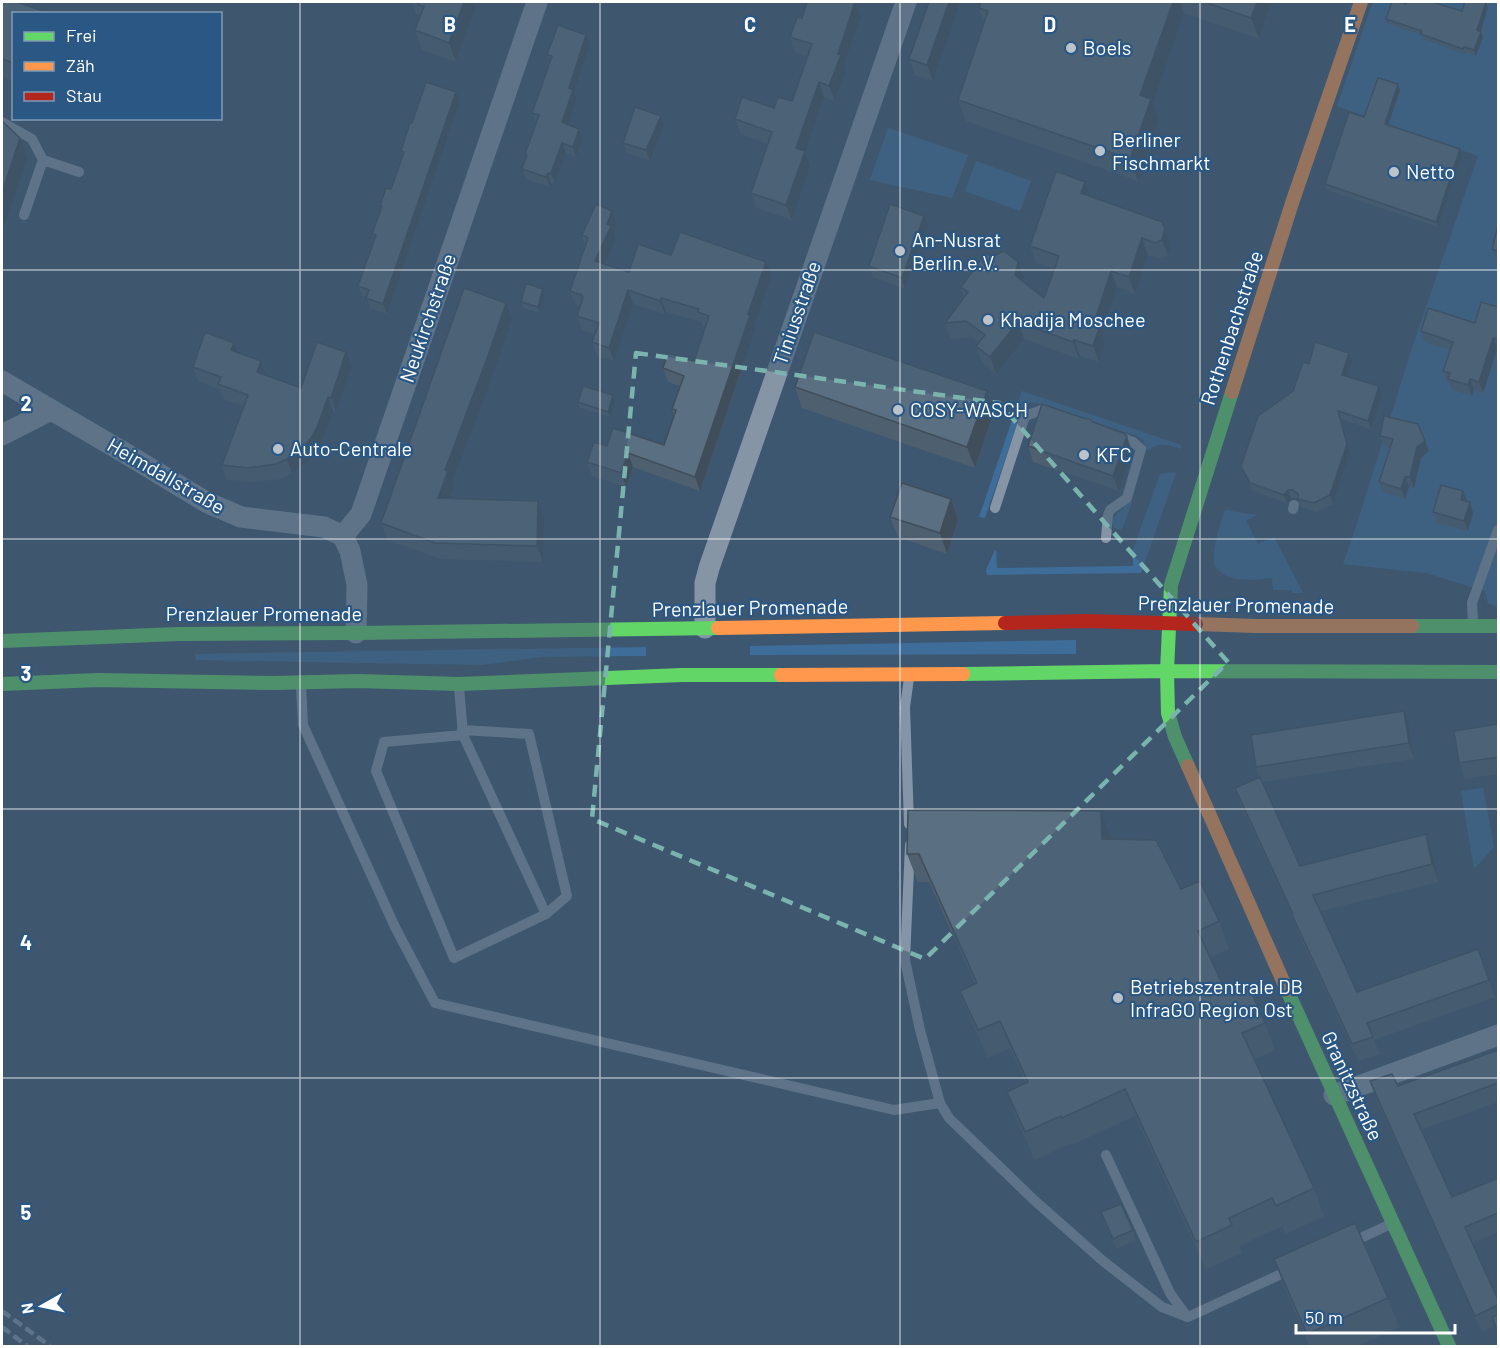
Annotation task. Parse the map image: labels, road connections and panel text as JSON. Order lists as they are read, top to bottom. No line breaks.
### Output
{"streets":{"main road":["Rothenbachstraße","Prenzlauer Promenade","Granitzstraße"],"street":["Tiniusstraße","Neukirchstraße","Heimdallstraße"]},"crossings":[["Tiniusstraße","Prenzlauer Promenade"],["Neukirchstraße","Heimdallstraße"],["Rothenbachstraße","Prenzlauer Promenade"],["Rothenbachstraße","Granitzstraße"]],"places":["Boels","Berliner Fischmarkt","Netto","An-Nusrat Berlin e.V.","Khadija Moschee","COSY-WASCH","Auto-Centrale","KFC","Betriebszentrale DB InfraGO Region Ost"],"legend":["Frei","Zäh","Stau"],"scale_bar":"50 m","north":"left","grid":{"columns":["B","C","D","E"],"rows":["2","3","4","5"]}}
